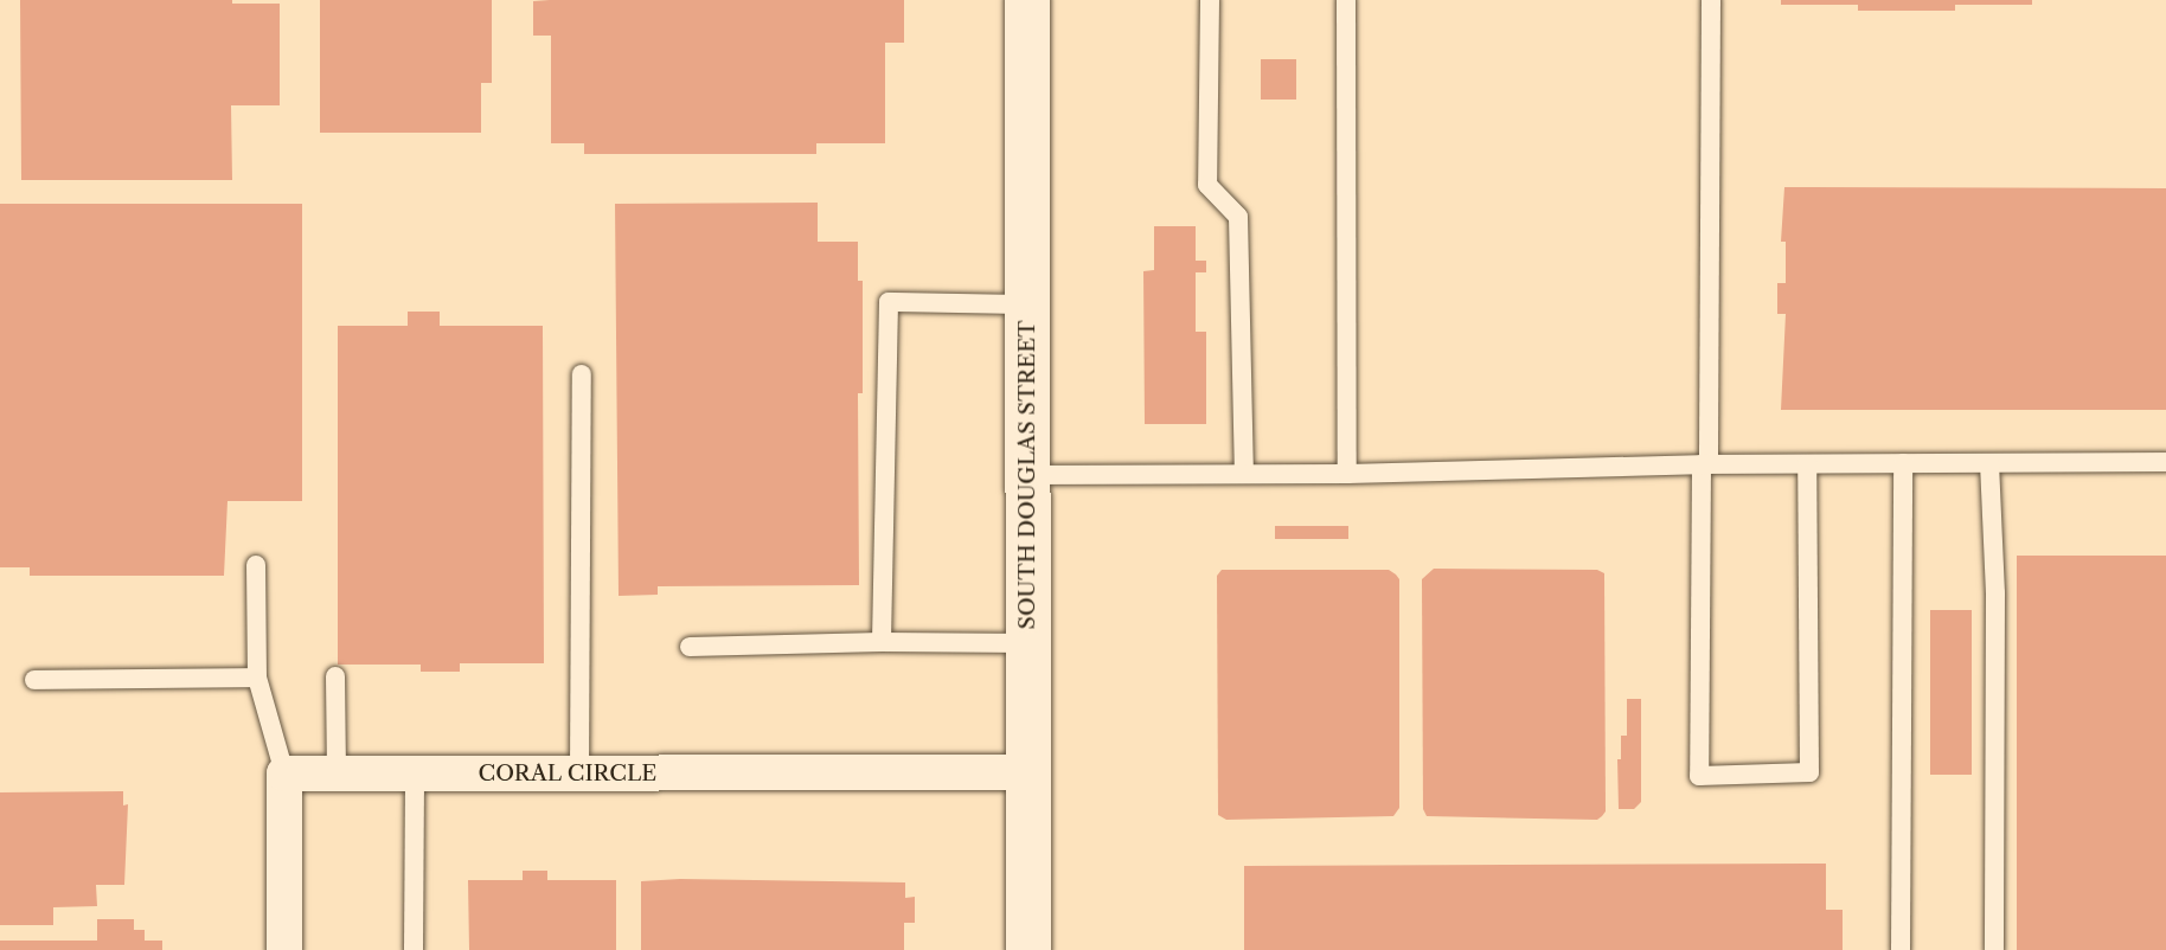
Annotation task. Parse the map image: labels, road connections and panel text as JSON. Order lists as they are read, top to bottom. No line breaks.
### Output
{"streets":{"street":["SOUTH DOUGLAS STREET","CORAL CIRCLE"]},"crossings":[["SOUTH DOUGLAS STREET","CORAL CIRCLE"]]}
